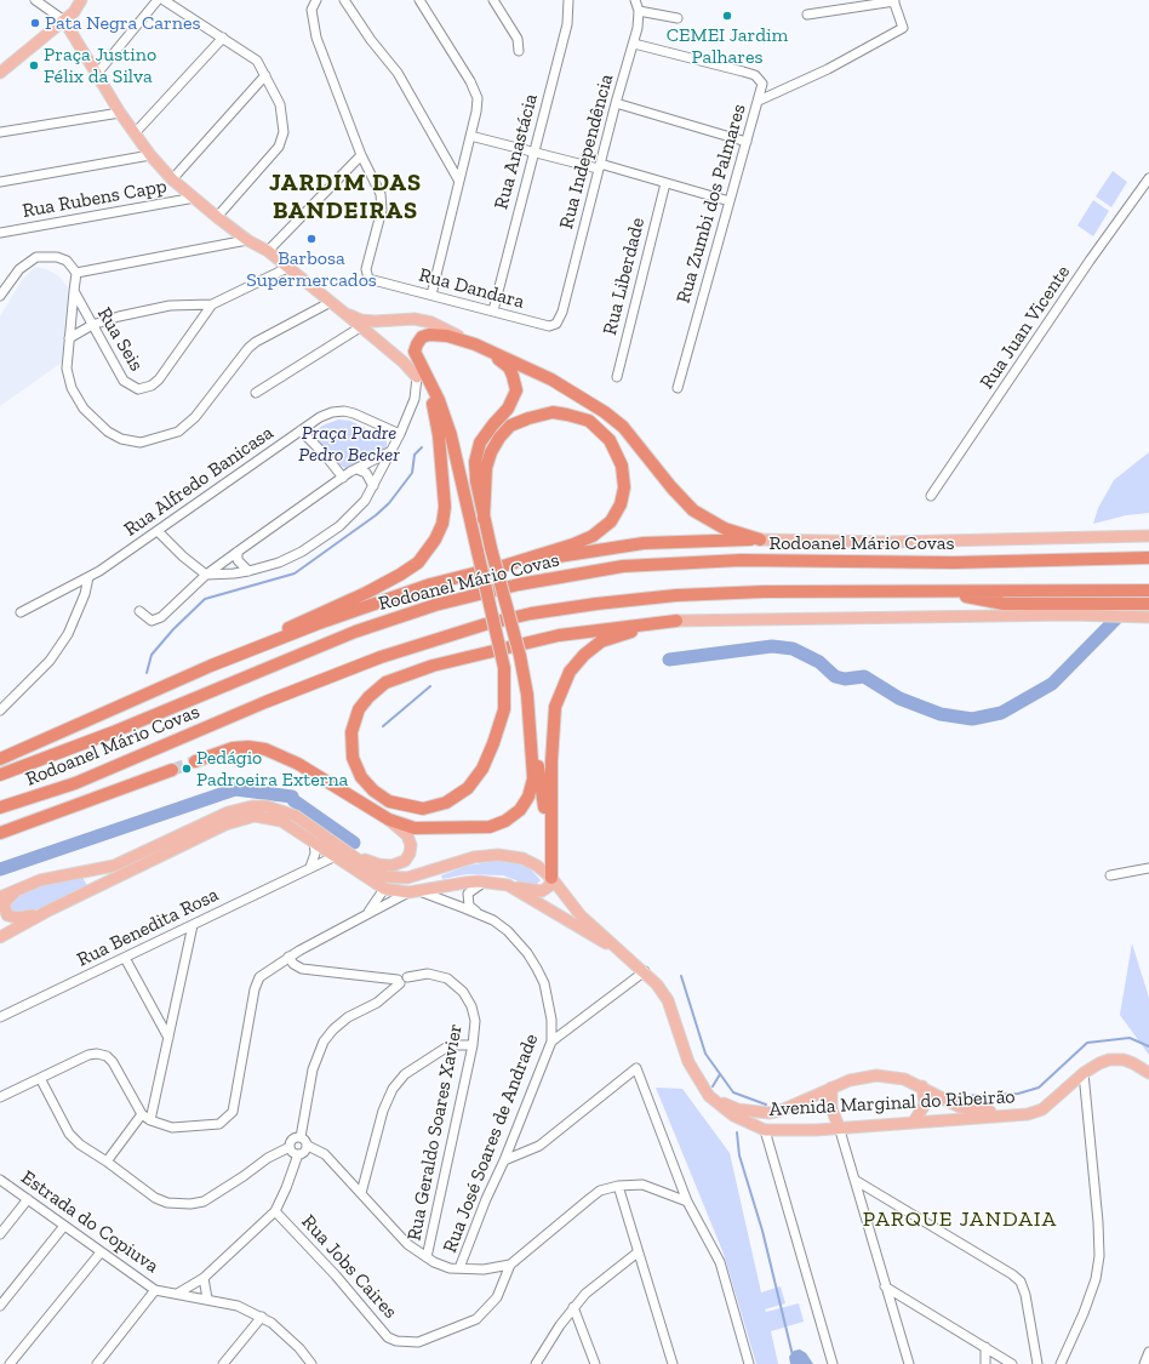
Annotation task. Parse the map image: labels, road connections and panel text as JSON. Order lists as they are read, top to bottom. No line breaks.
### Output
{"streets":{"highway":["Rodoanel Mário Covas"],"main road":["Avenida Marginal do Ribeirão"],"street":["Rua Anastácia","Rua Independência","Rua Rubens Capp","Rua Zumbi dos Palmares","Rua Liberdade","Rua Dandara","Rua Juan Vicente","Rua Seis","Rua Alfredo Banicasa","Rua Benedita Rosa","Rua Geraldo Soares Xavier","Rua José Soares de Andrade","Estrada do Copiuva","Rua Jobs Caires"]},"crossings":[["Rua Anastácia","Rua Dandara"],["Rua Independência","Rua Dandara"],["Rua Benedita Rosa","Avenida Marginal do Ribeirão"],["Avenida Marginal do Ribeirão","Rua José Soares de Andrade"]],"districts":["JARDIM DAS BANDEIRAS","PARQUE JANDAIA"],"parks":["Praça Padre Pedro Becker"],"places":["CEMEI Jardim Palhares","Pata Negra Carnes","Praça Justino Félix da Silva","Barbosa Supermercados","Pedágio Padroeira Externa"]}
